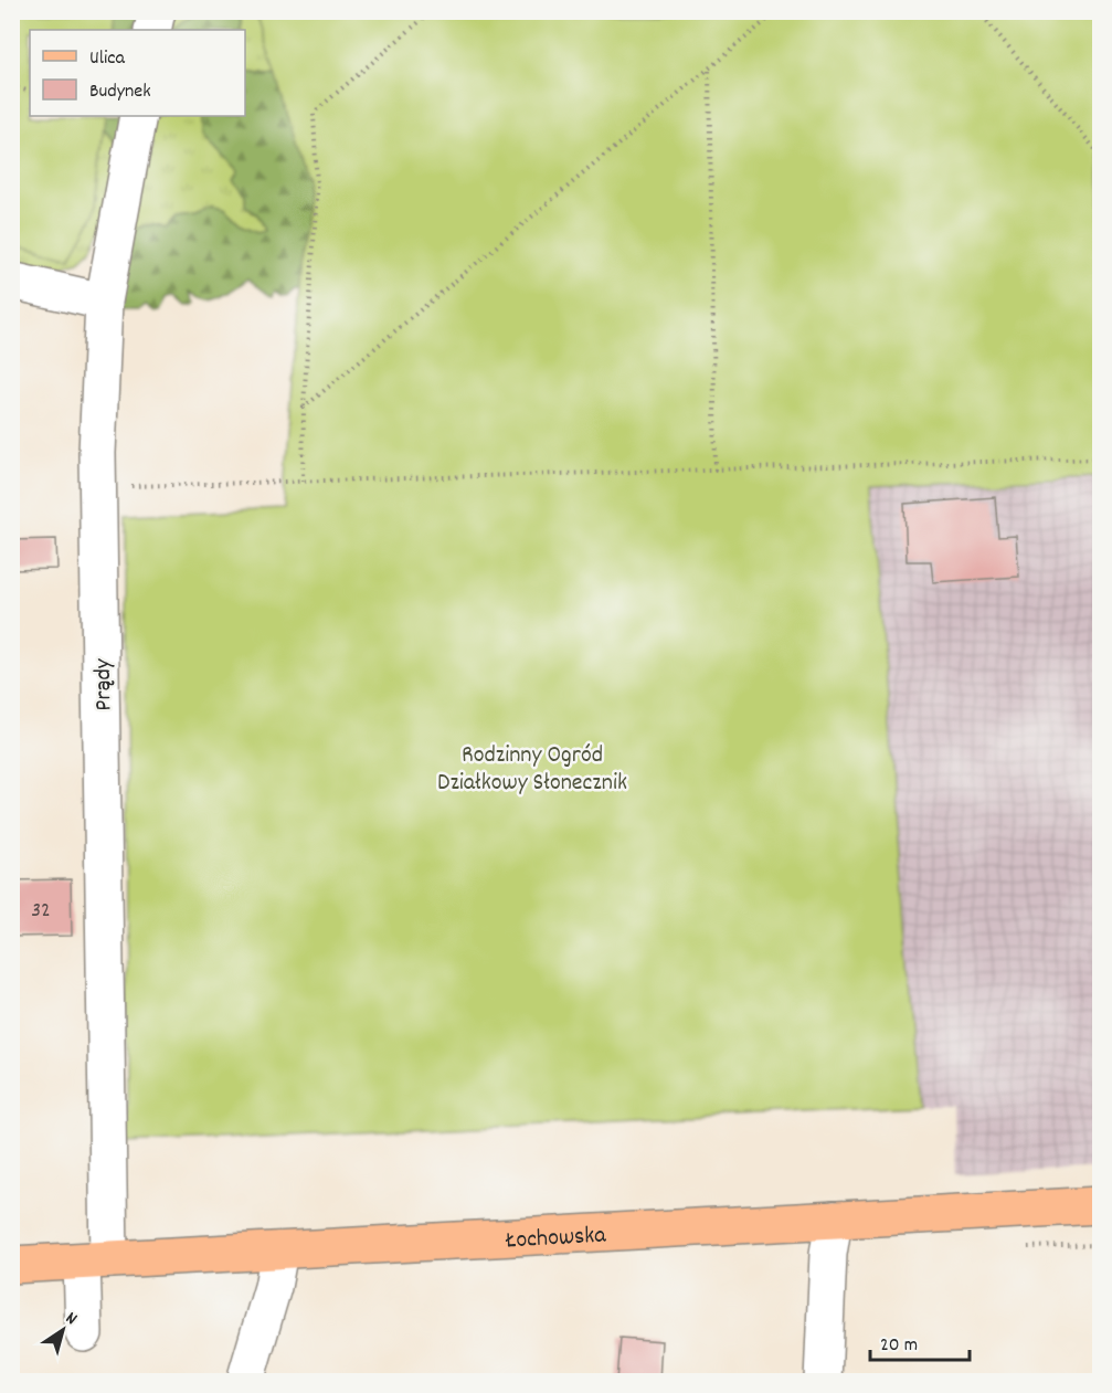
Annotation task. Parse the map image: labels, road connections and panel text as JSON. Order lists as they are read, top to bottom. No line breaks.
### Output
{"streets":{"main road":["Łochowska"],"street":["Prądy"]},"crossings":[["Prądy","Łochowska"]],"parks":["Rodzinny Ogród Działkowy Słonecznik"],"house_numbers":["32"],"legend":["Ulica","Budynek"],"scale_bar":"20 m","north":"top right"}
